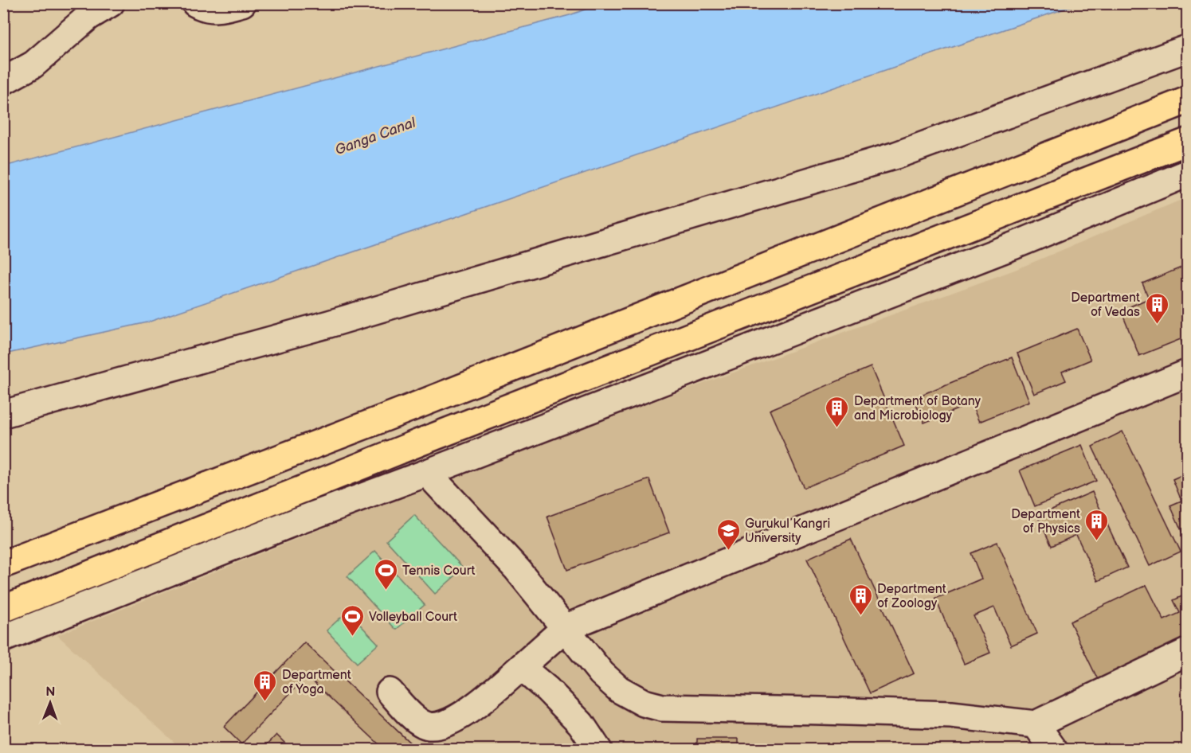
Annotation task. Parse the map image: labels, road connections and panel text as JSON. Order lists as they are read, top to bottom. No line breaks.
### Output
{"water":["Ganga Canal"],"places":{"building":["Department of Vedas","Department of Botany and Microbiology","Department of Physics","Department of Zoology","Department of Yoga"],"school or university":["Gurukul Kangri University"],"sports":["Tennis Court","Volleyball Court"]},"north":"top"}
